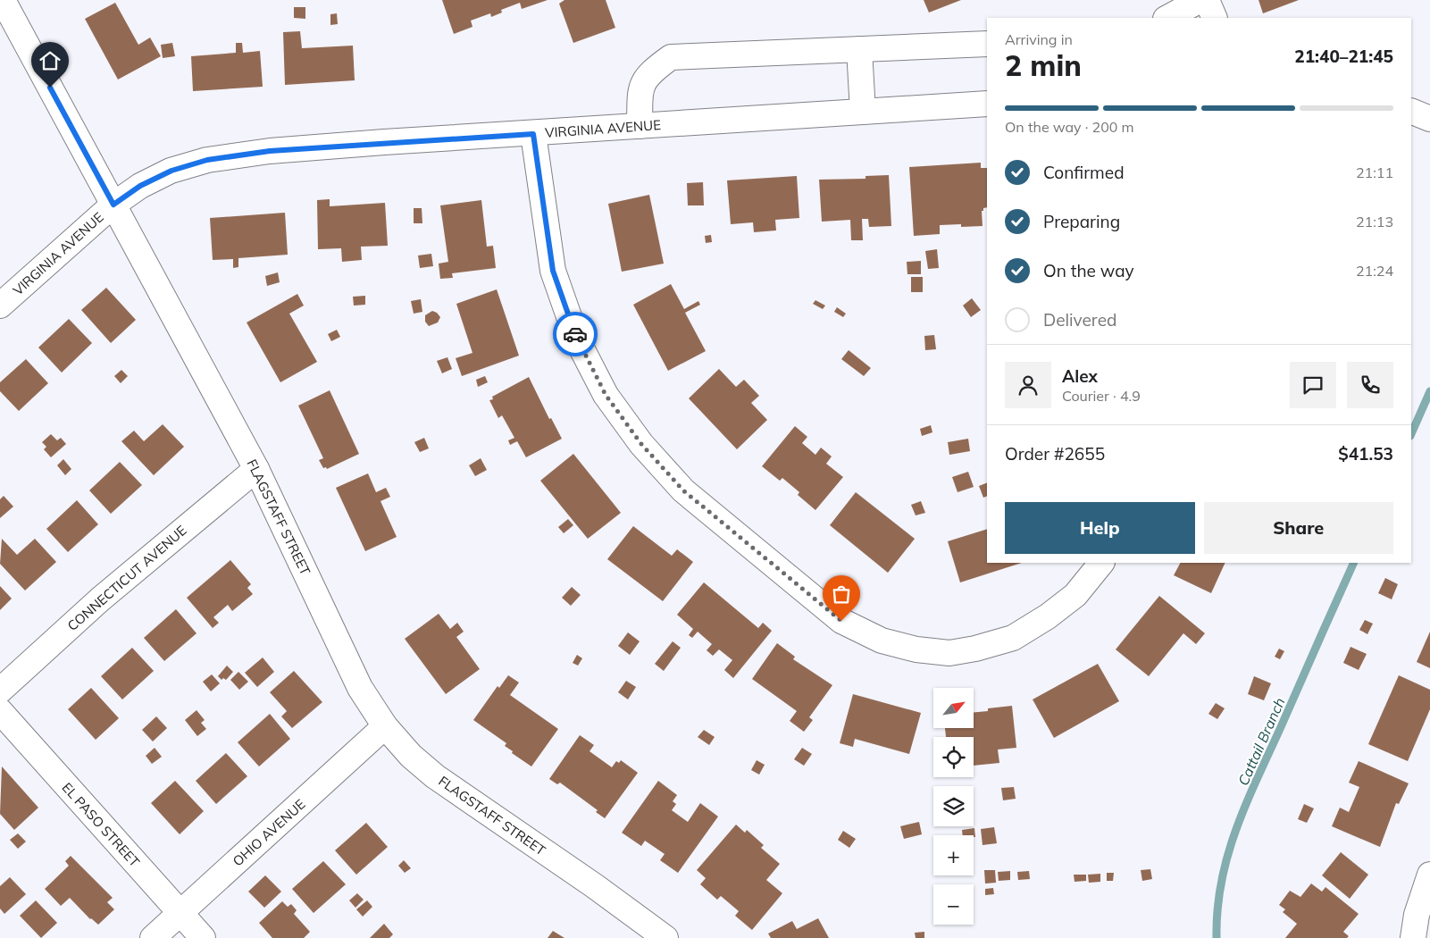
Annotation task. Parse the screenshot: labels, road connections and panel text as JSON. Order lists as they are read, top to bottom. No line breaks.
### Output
{"streets":{"street":["VIRGINIA AVENUE","FLAGSTAFF STREET","CONNECTICUT AVENUE","EL PASO STREET","OHIO AVENUE"]},"crossings":[["VIRGINIA AVENUE","FLAGSTAFF STREET"],["FLAGSTAFF STREET","CONNECTICUT AVENUE"],["FLAGSTAFF STREET","OHIO AVENUE"],["EL PASO STREET","OHIO AVENUE"]],"water":["Cattail Branch"],"north":"top right","page":{"heading":["2 min","Arriving in","21:40–21:45"],"panel":["Alex","Courier · 4.9","Order #2655","$41.53"],"bar":"On the way · 200 m","list":[["Confirmed","21:11"],["Preparing","21:13"],["On the way","21:24"],"Delivered"],"buttons":["Help","Share"],"map_buttons":["+","−"]}}
